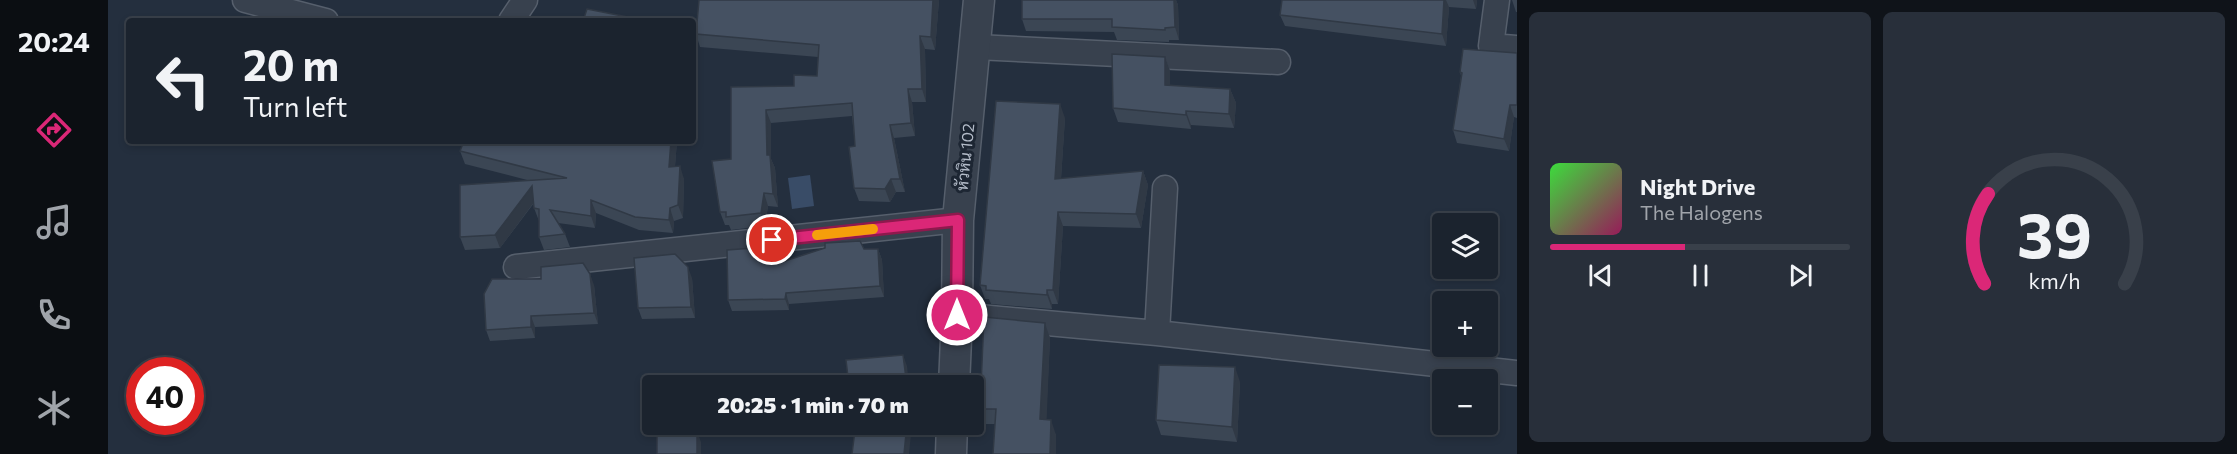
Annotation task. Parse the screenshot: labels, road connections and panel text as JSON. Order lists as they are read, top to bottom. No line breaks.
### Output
{"streets":{"street":["หัวหิน 102"]},"page":{"tabs":"20:24","turn":["20 m","Turn left"],"song":["Night Drive","The Halogens"],"map_buttons":["+","−"],"limit":"40","trip":"20:25 · 1 min · 70 m","gauge":["39","km/h"]}}
